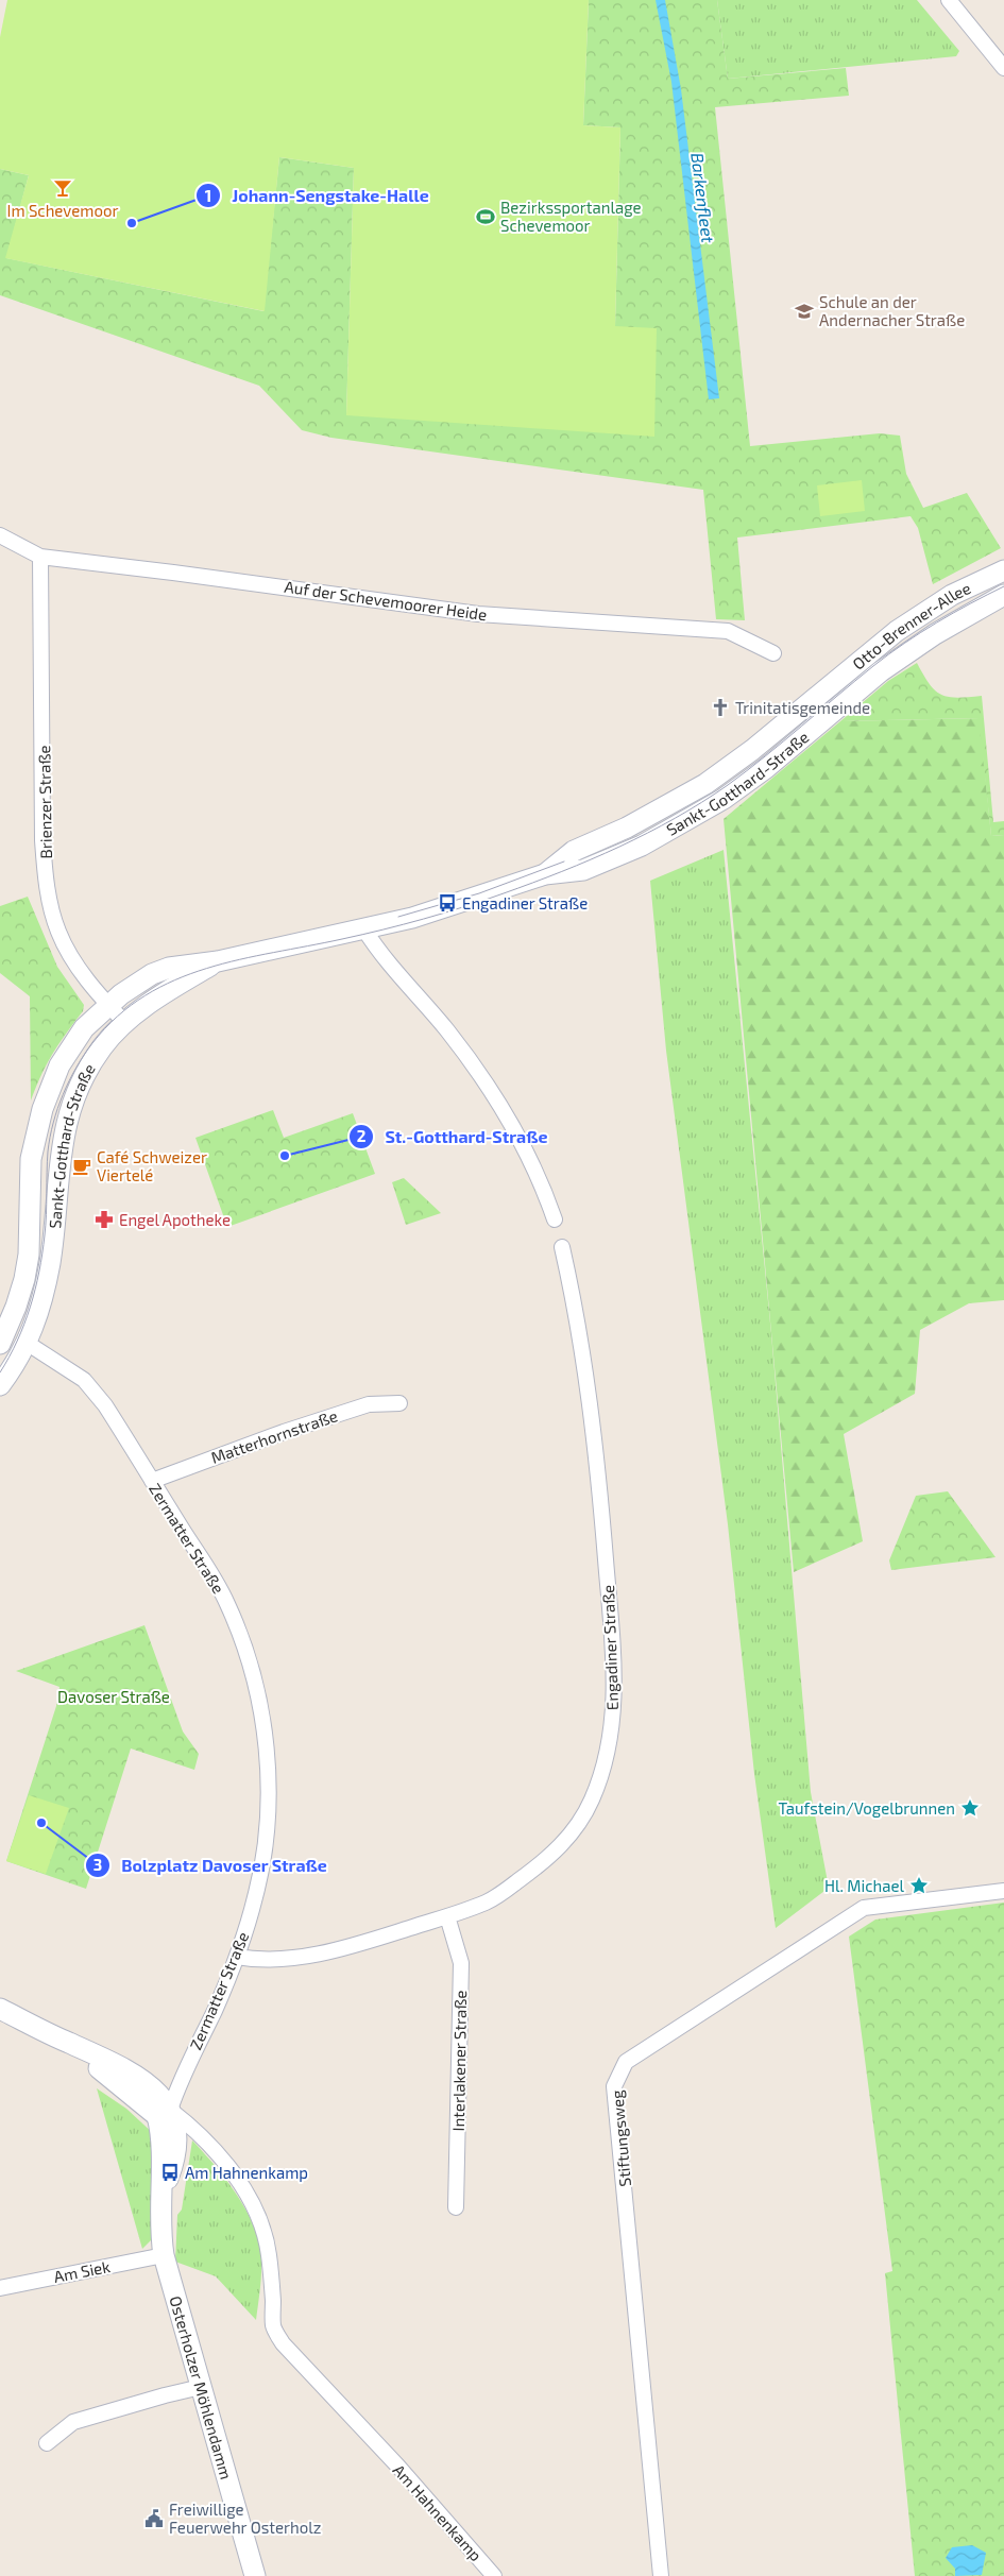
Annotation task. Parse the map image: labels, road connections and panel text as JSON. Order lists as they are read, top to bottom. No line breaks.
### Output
{"streets":{"street":["Auf der Schevemoorer Heide","Otto-Brenner-Allee","Sankt-Gotthard-Straße","Brienzer Straße","Matterhornstraße","Zermatter Straße","Engadiner Straße","Interlakener Straße","Stiftungsweg","Am Siek","Osterholzer Möhlendamm","Am Hahnenkamp"]},"crossings":[["Auf der Schevemoorer Heide","Brienzer Straße"],["Otto-Brenner-Allee","Sankt-Gotthard-Straße"],["Sankt-Gotthard-Straße","Brienzer Straße"],["Sankt-Gotthard-Straße","Zermatter Straße"],["Matterhornstraße","Zermatter Straße"],["Zermatter Straße","Engadiner Straße"],["Zermatter Straße","Osterholzer Möhlendamm"],["Zermatter Straße","Am Hahnenkamp"],["Engadiner Straße","Interlakener Straße"],["Am Siek","Osterholzer Möhlendamm"],["Osterholzer Möhlendamm","Am Hahnenkamp"]],"water":["Barkenfleet"],"parks":["Davoser Straße"],"places":{"bar":["Im Schevemoor"],"sports":["Bezirkssportanlage Schevemoor"],"other":["Johann-Sengstake-Halle","St.-Gotthard-Straße","Bolzplatz Davoser Straße"],"school or university":["Schule an der Andernacher Straße"],"church":["Trinitatisgemeinde"],"bus stop":["Engadiner Straße","Am Hahnenkamp"],"cafe":["Café Schweizer Viertelé"],"pharmacy":["Engel Apotheke"],"place":["Taufstein/Vogelbrunnen","Hl. Michael"],"public building":["Freiwillige Feuerwehr Osterholz"]}}
